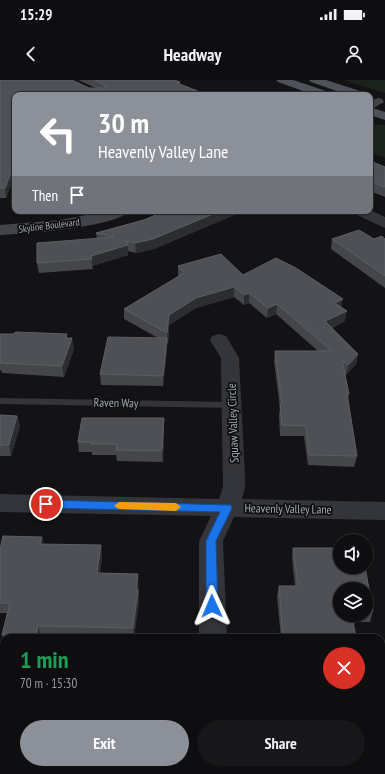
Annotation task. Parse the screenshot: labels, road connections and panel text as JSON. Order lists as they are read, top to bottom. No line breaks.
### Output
{"streets":{"street":["Skyline Boulevard","Squaw Valley Circle","Heavenly Valley Lane"],"lane":["Raven Way"]},"crossings":[["Raven Way","Squaw Valley Circle"],["Squaw Valley Circle","Heavenly Valley Lane"]],"page":{"status":"15:29","header":"Headway","turn":["30 m","Heavenly Valley Lane"],"then":"Then","heading":["1 min","70 m · 15:30"],"buttons":["Exit","Share"]}}
